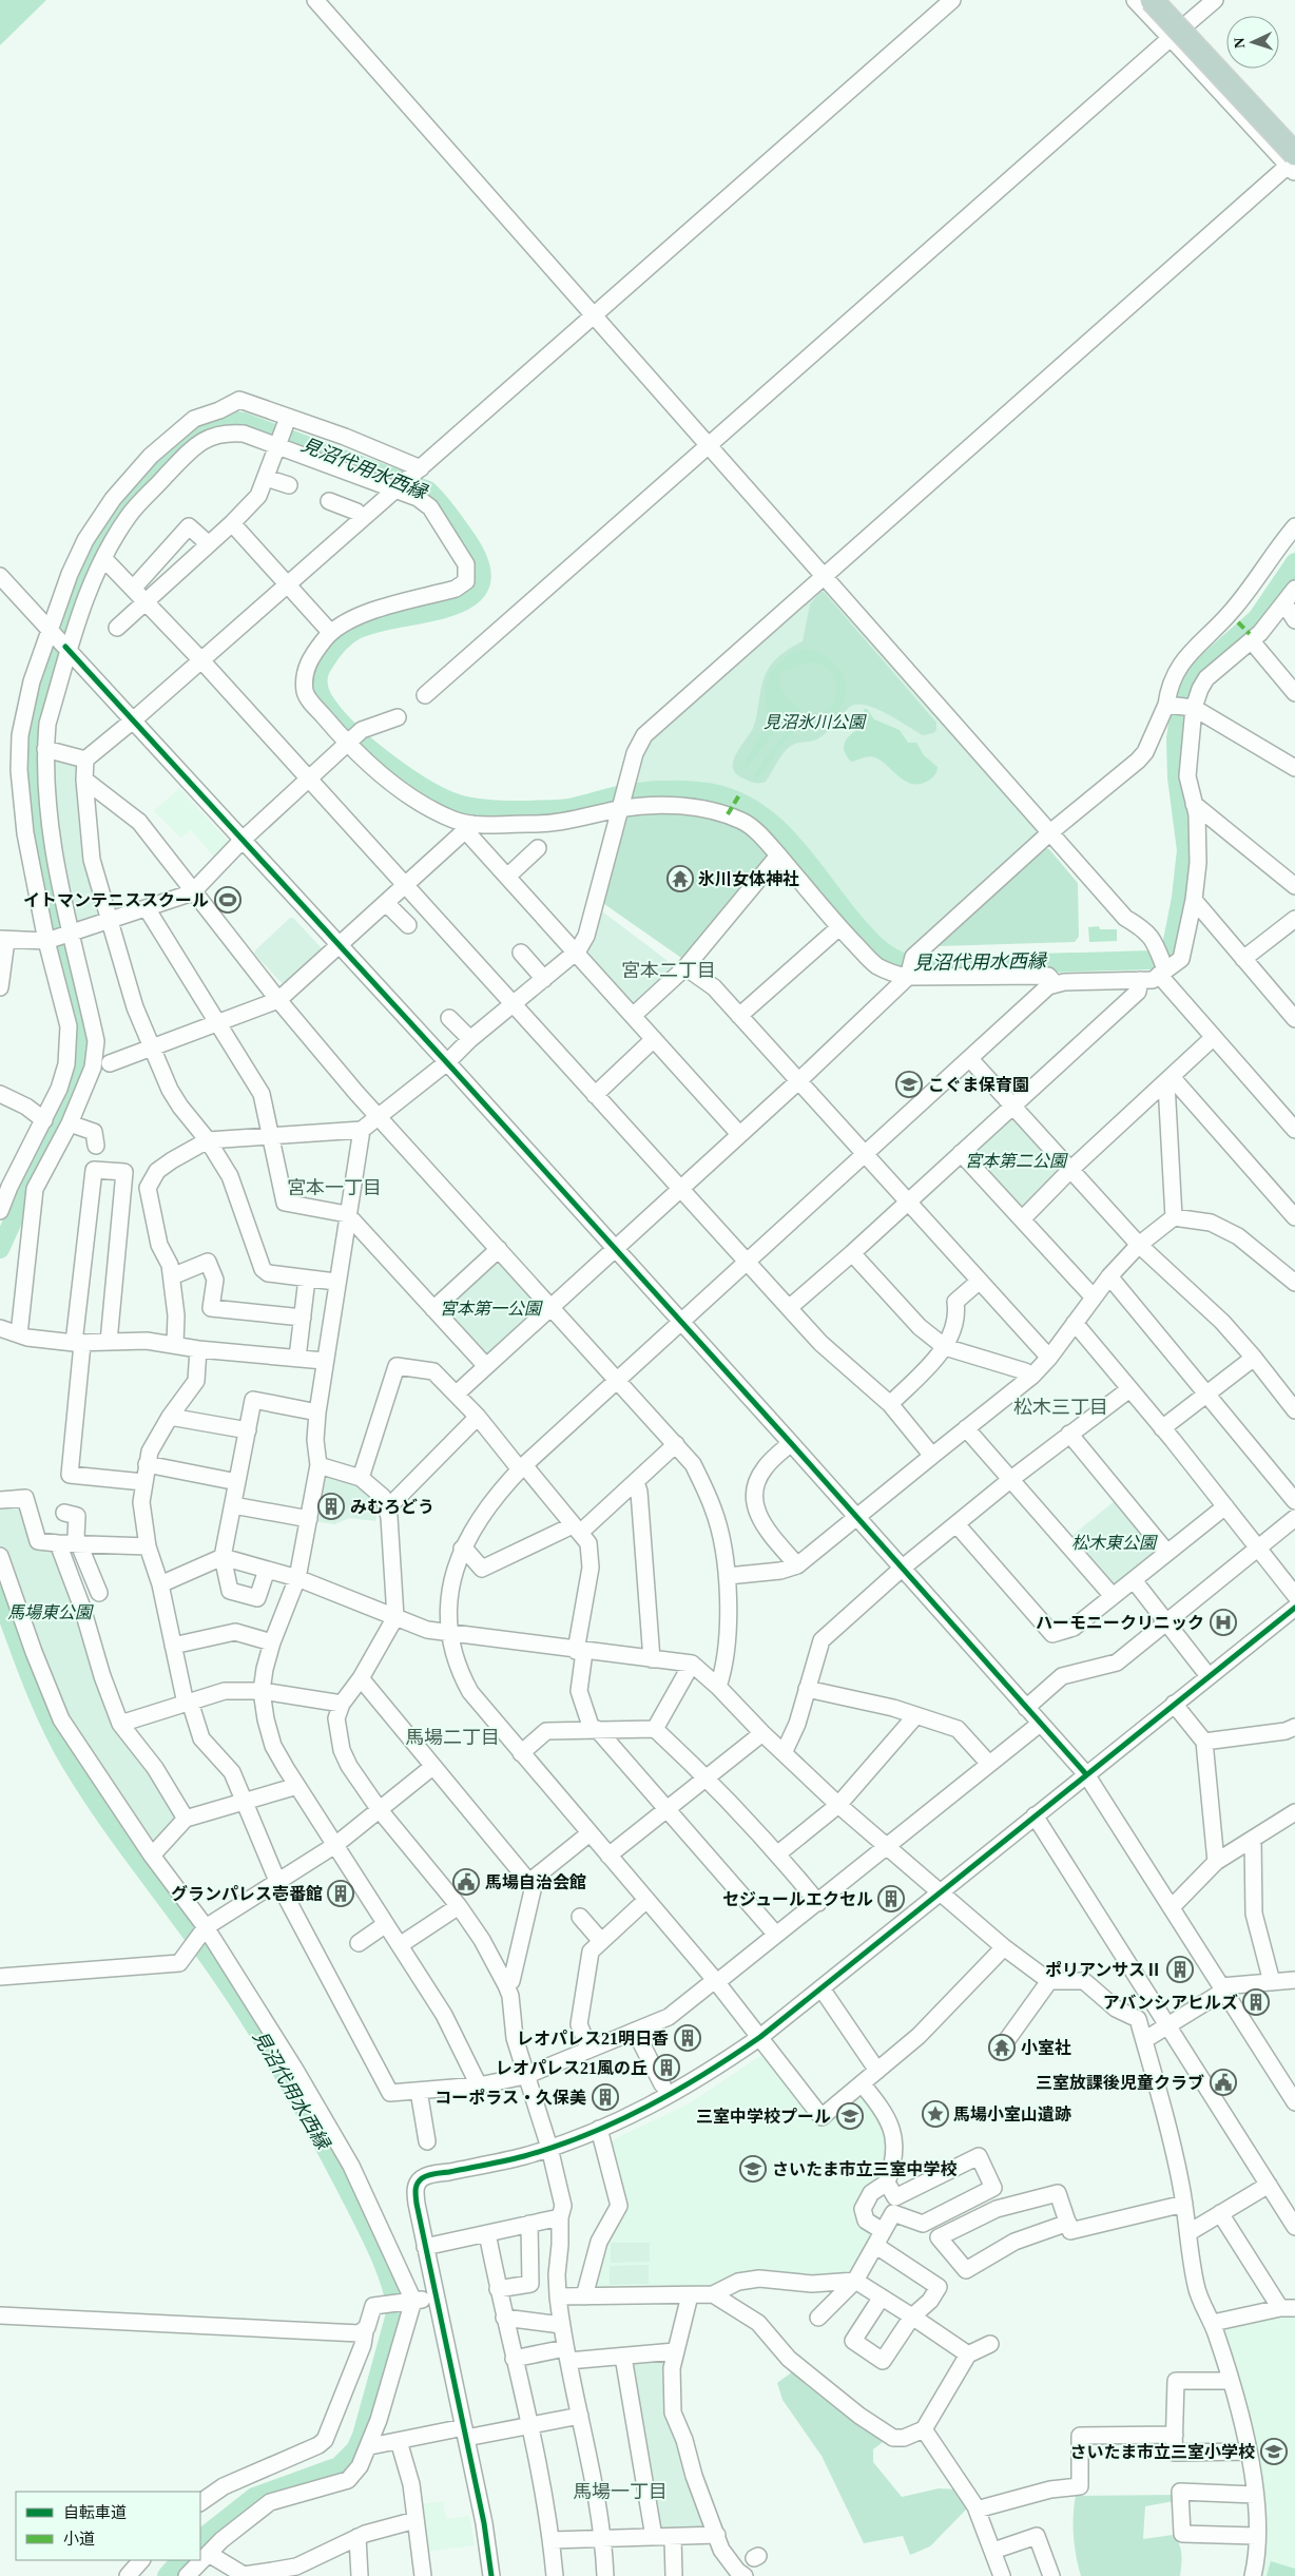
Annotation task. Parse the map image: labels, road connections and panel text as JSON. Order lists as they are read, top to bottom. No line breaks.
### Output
{"districts":["宮本二丁目","宮本一丁目","松木三丁目","馬場二丁目","馬場一丁目"],"water":["見沼代用水西縁"],"parks":["見沼氷川公園","宮本第二公園","宮本第一公園","松木東公園","馬場東公園"],"places":{"temple":["氷川女体神社","小室社"],"sports":["イトマンテニススクール"],"school or university":["こぐま保育園","三室中学校プール","さいたま市立三室中学校","さいたま市立三室小学校"],"building":["みむろどう","グランパレス壱番館","セジュールエクセル","ポリアンサスⅡ","アバンシアヒルズ","レオパレス21明日香","レオパレス21風の丘","コーポラス・久保美"],"hospital":["ハーモニークリニック"],"public building":["馬場自治会館","三室放課後児童クラブ"],"place":["馬場小室山遺跡"]},"legend":["自転車道","小道"],"north":"left"}
